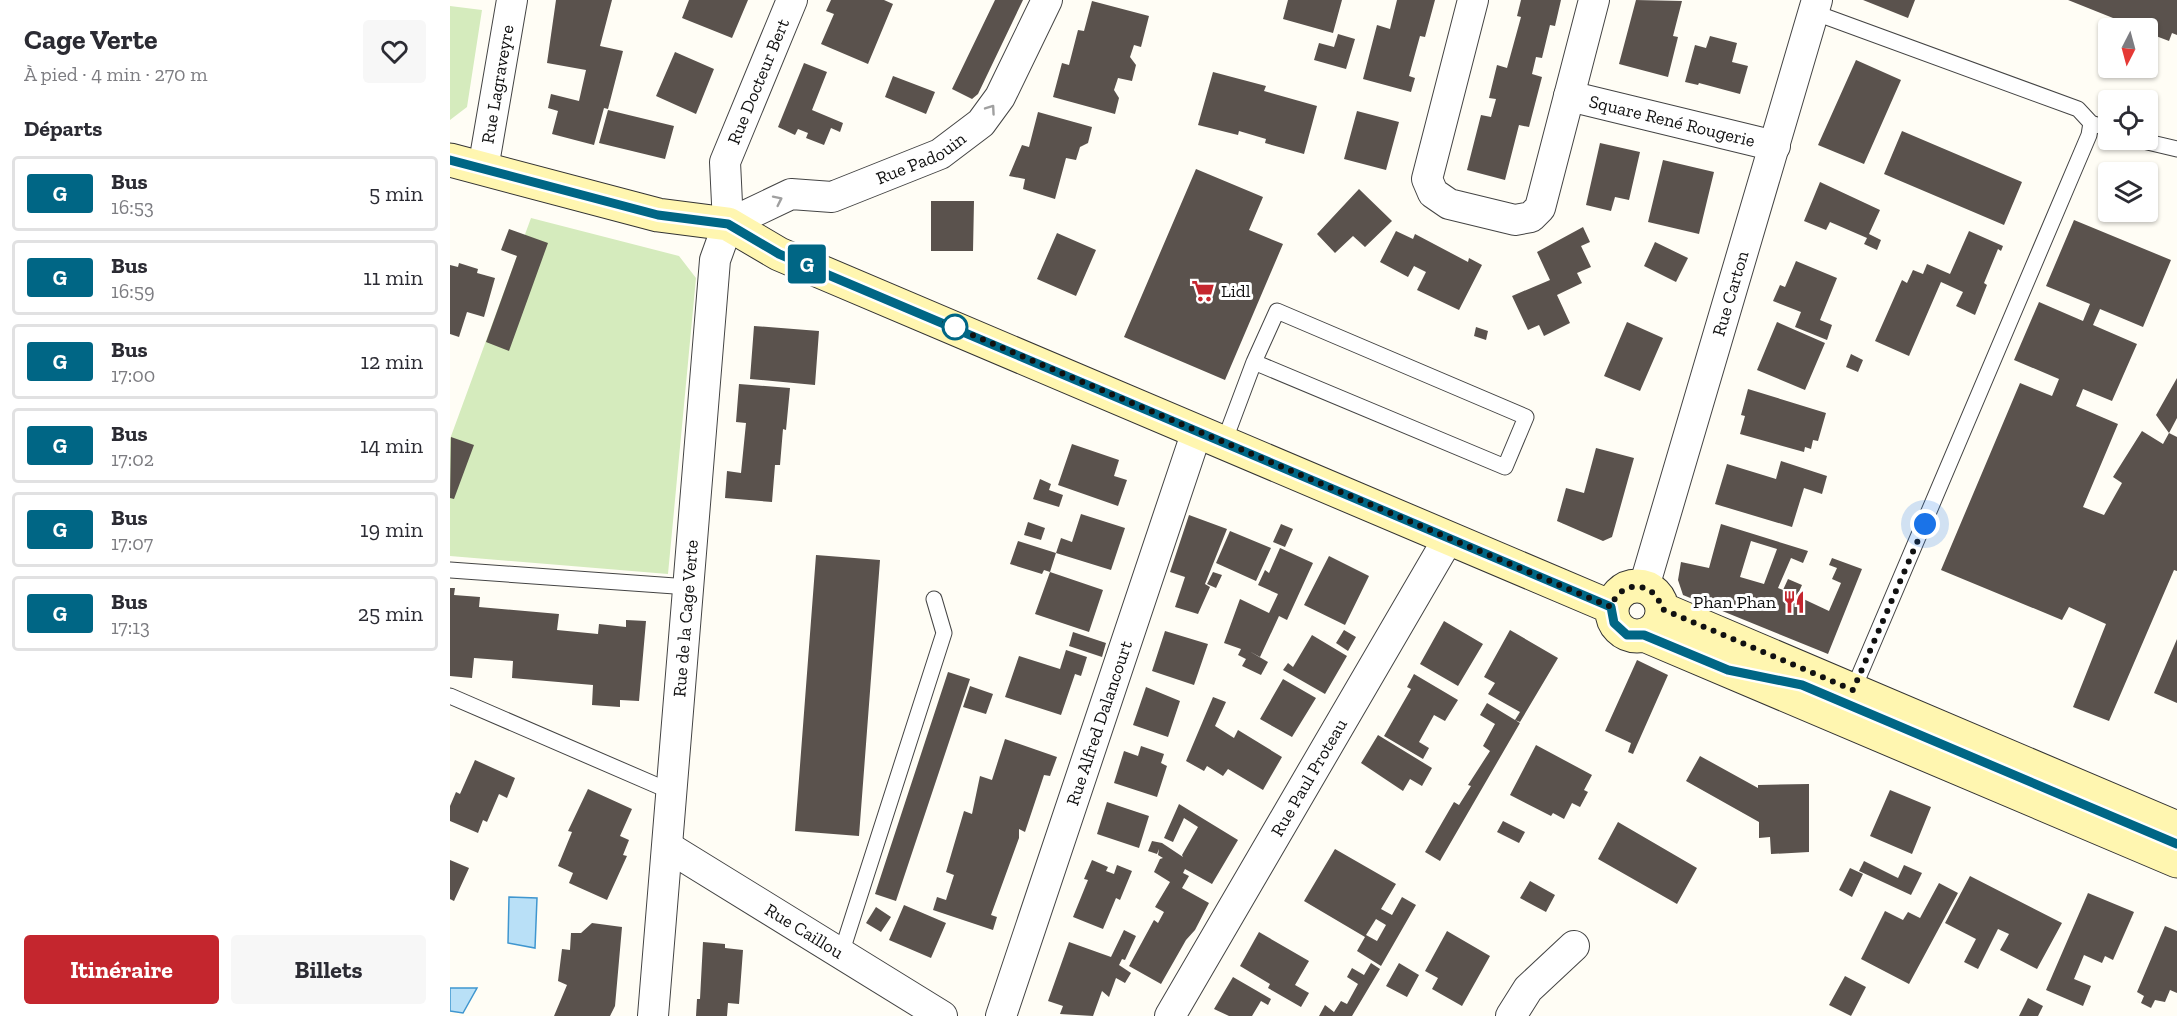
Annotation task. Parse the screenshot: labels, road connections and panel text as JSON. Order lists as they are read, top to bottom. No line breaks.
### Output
{"streets":{"street":["Rue Docteur Bert","Rue Lagraveyre","Square René Rougerie","Rue Padouin","Rue Carton","Rue de la Cage Verte","Rue Alfred Dalancourt","Rue Paul Proteau","Rue Caillou"]},"crossings":[["Rue Docteur Bert","Rue Padouin"],["Rue Docteur Bert","Rue de la Cage Verte"],["Square René Rougerie","Rue Carton"],["Rue Padouin","Rue de la Cage Verte"],["Rue de la Cage Verte","Rue Caillou"]],"one_way":["Rue Padouin"],"places":{"supermarket":["Lidl"],"restaurant":["Phan Phan"]},"lines":["bus line G"],"north":"bottom","page":{"heading":[["Cage Verte","À pied · 4 min · 270 m"],"Départs"],"on_map":"G","list":[{"mark":"G","name":"Bus","note":"16:53","value":"5 min"},{"mark":"G","name":"Bus","note":"16:59","value":"11 min"},{"mark":"G","name":"Bus","note":"17:00","value":"12 min"},{"mark":"G","name":"Bus","note":"17:02","value":"14 min"},{"mark":"G","name":"Bus","note":"17:07","value":"19 min"},{"mark":"G","name":"Bus","note":"17:13","value":"25 min"}],"buttons":["Itinéraire","Billets"]}}
